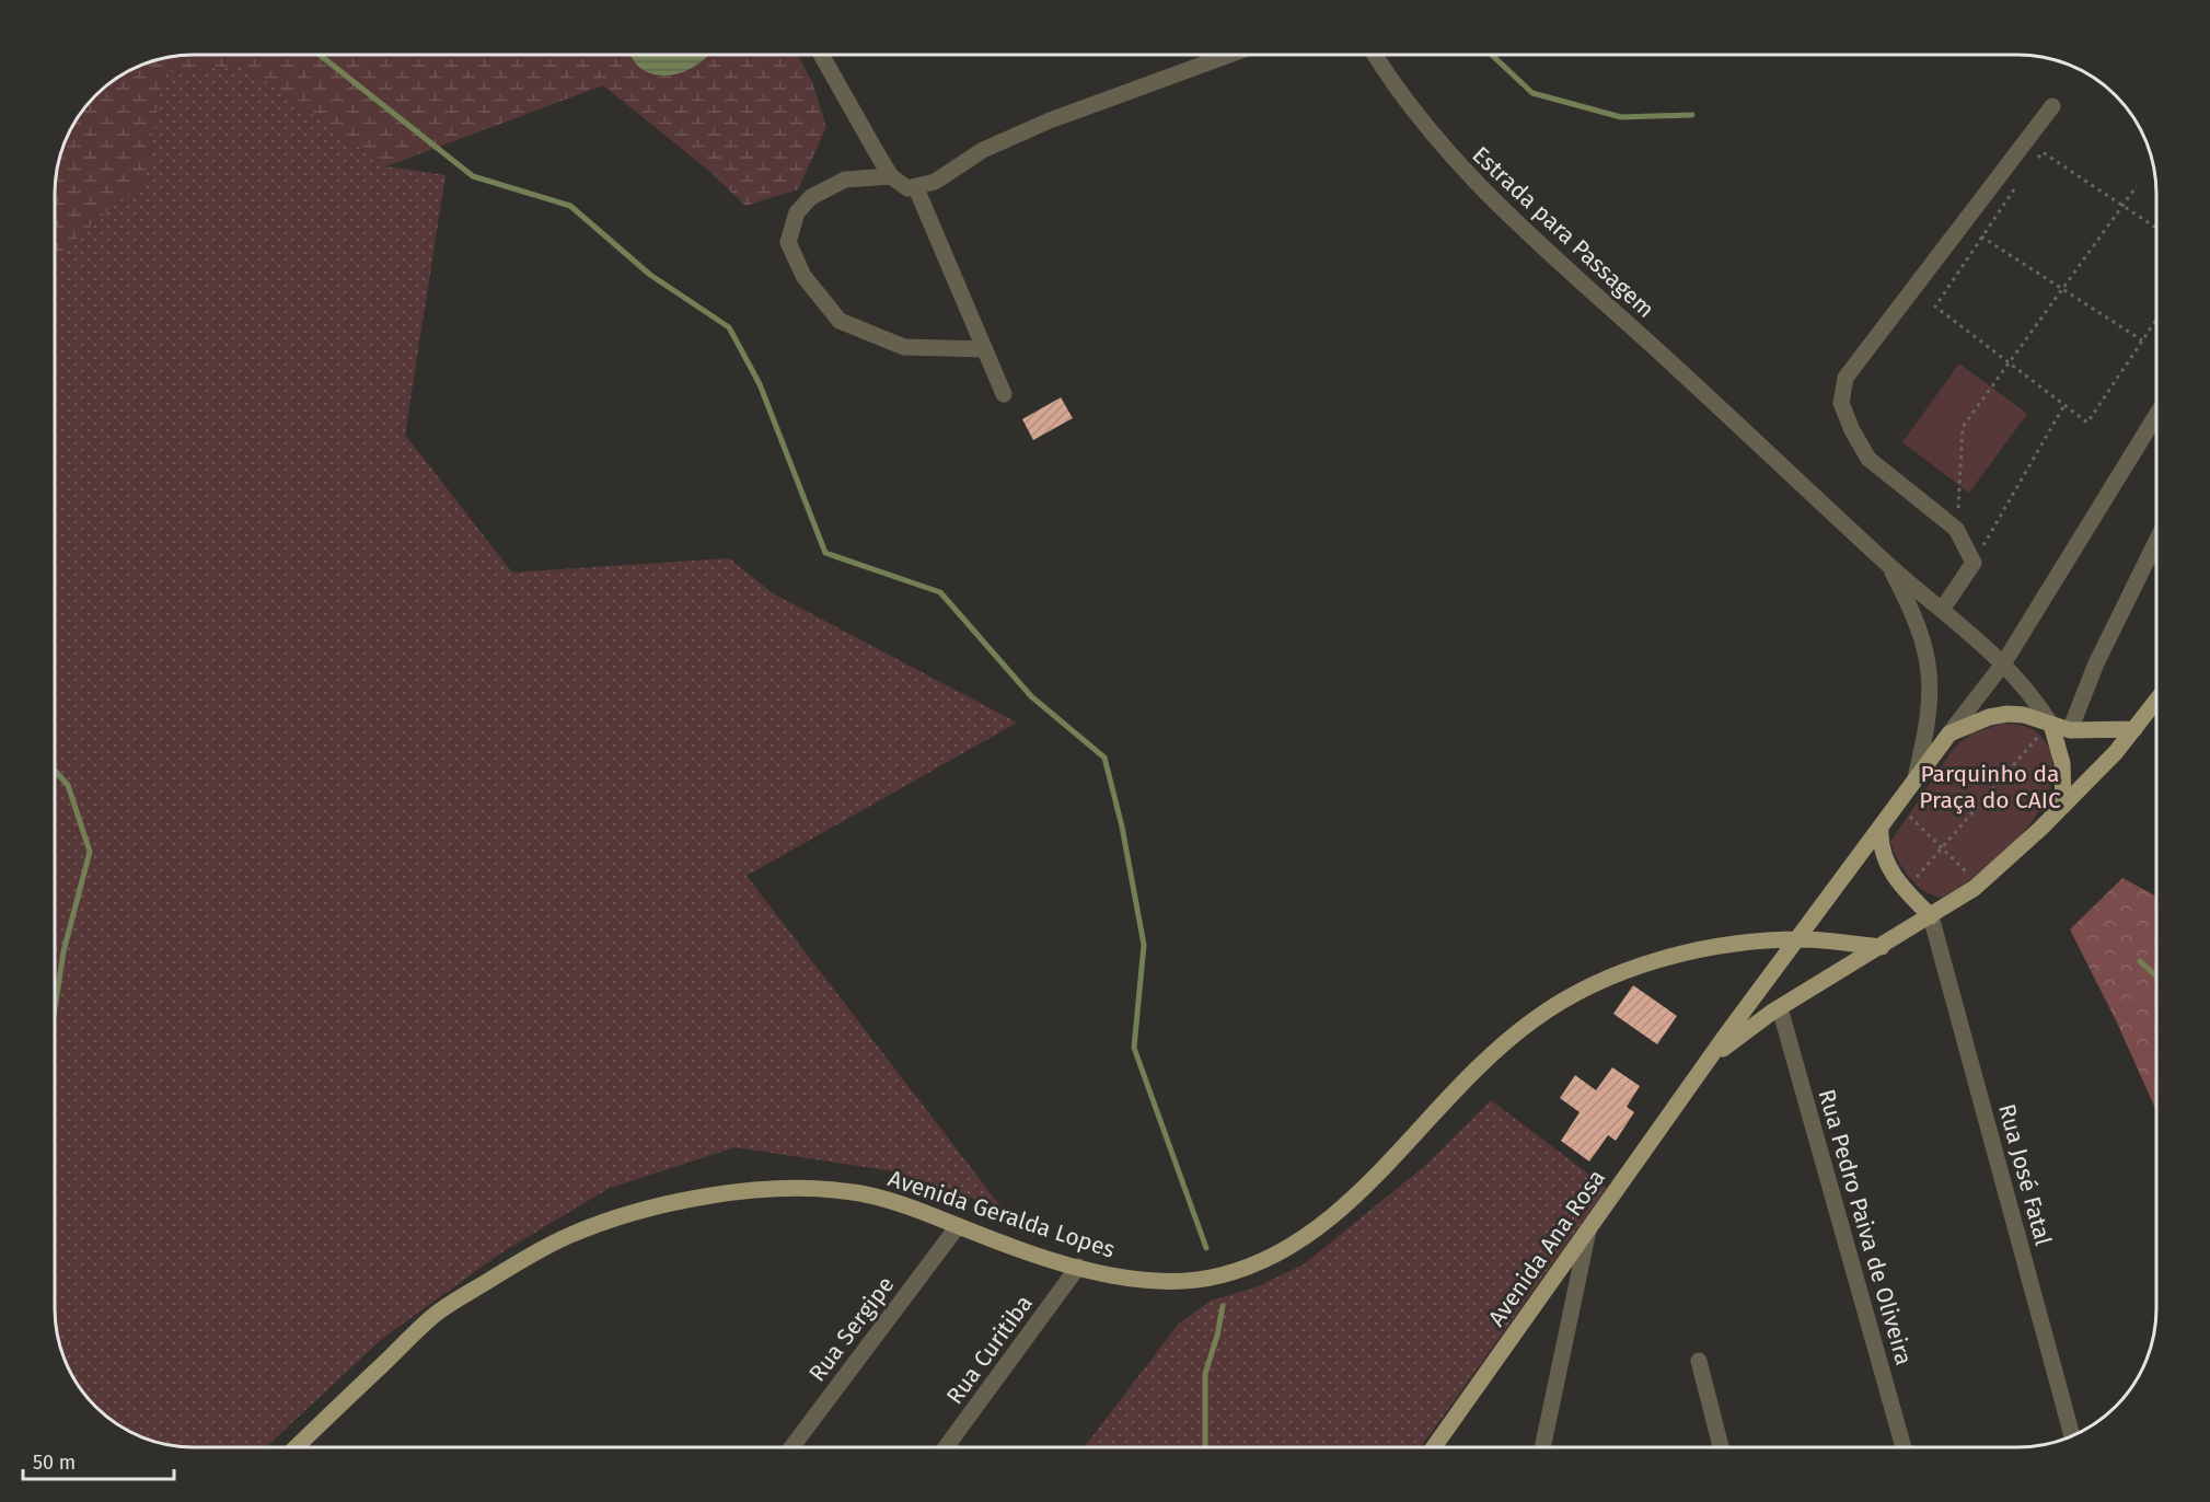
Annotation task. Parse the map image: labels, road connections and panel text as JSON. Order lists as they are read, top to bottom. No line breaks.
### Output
{"streets":{"main road":["Avenida Geralda Lopes","Avenida Ana Rosa"],"street":["Estrada para Passagem","Rua José Fatal","Rua Pedro Paiva de Oliveira","Rua Sergipe","Rua Curitiba"]},"crossings":[["Rua José Fatal","Avenida Ana Rosa"],["Avenida Geralda Lopes","Avenida Ana Rosa"],["Avenida Geralda Lopes","Rua Sergipe"],["Avenida Geralda Lopes","Rua Curitiba"],["Rua Pedro Paiva de Oliveira","Avenida Ana Rosa"]],"parks":["Parquinho da Praça do CAIC"],"scale_bar":"50 m"}
